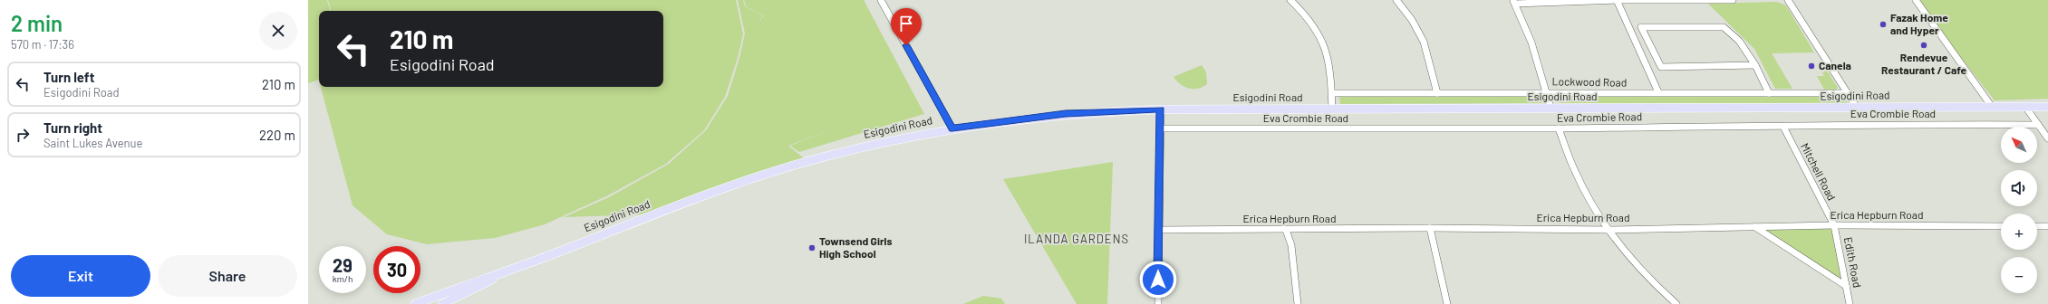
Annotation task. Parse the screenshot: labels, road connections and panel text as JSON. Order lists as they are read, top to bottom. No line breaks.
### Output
{"streets":{"main road":["Esigodini Road"],"street":["Lockwood Road","Eva Crombie Road","Mitchell Road","Erica Hepburn Road","Edith Road"]},"crossings":[["Eva Crombie Road","Mitchell Road"],["Mitchell Road","Erica Hepburn Road"],["Mitchell Road","Edith Road"],["Erica Hepburn Road","Edith Road"]],"districts":["ILANDA GARDENS"],"places":["Fazak Home and Hyper","Rendevue Restaurant / Cafe","Canela","Townsend Girls High School"],"north":"top left","page":{"heading":["2 min","570 m · 17:36"],"turn":["210 m","Esigodini Road"],"list":[{"name":"Turn left","note":"Esigodini Road","value":"210 m"},{"name":"Turn right","note":"Saint Lukes Avenue","value":"220 m"}],"map_buttons":["+","−"],"speed":"29 km/h","limit":"30","buttons":["Exit","Share"]}}
